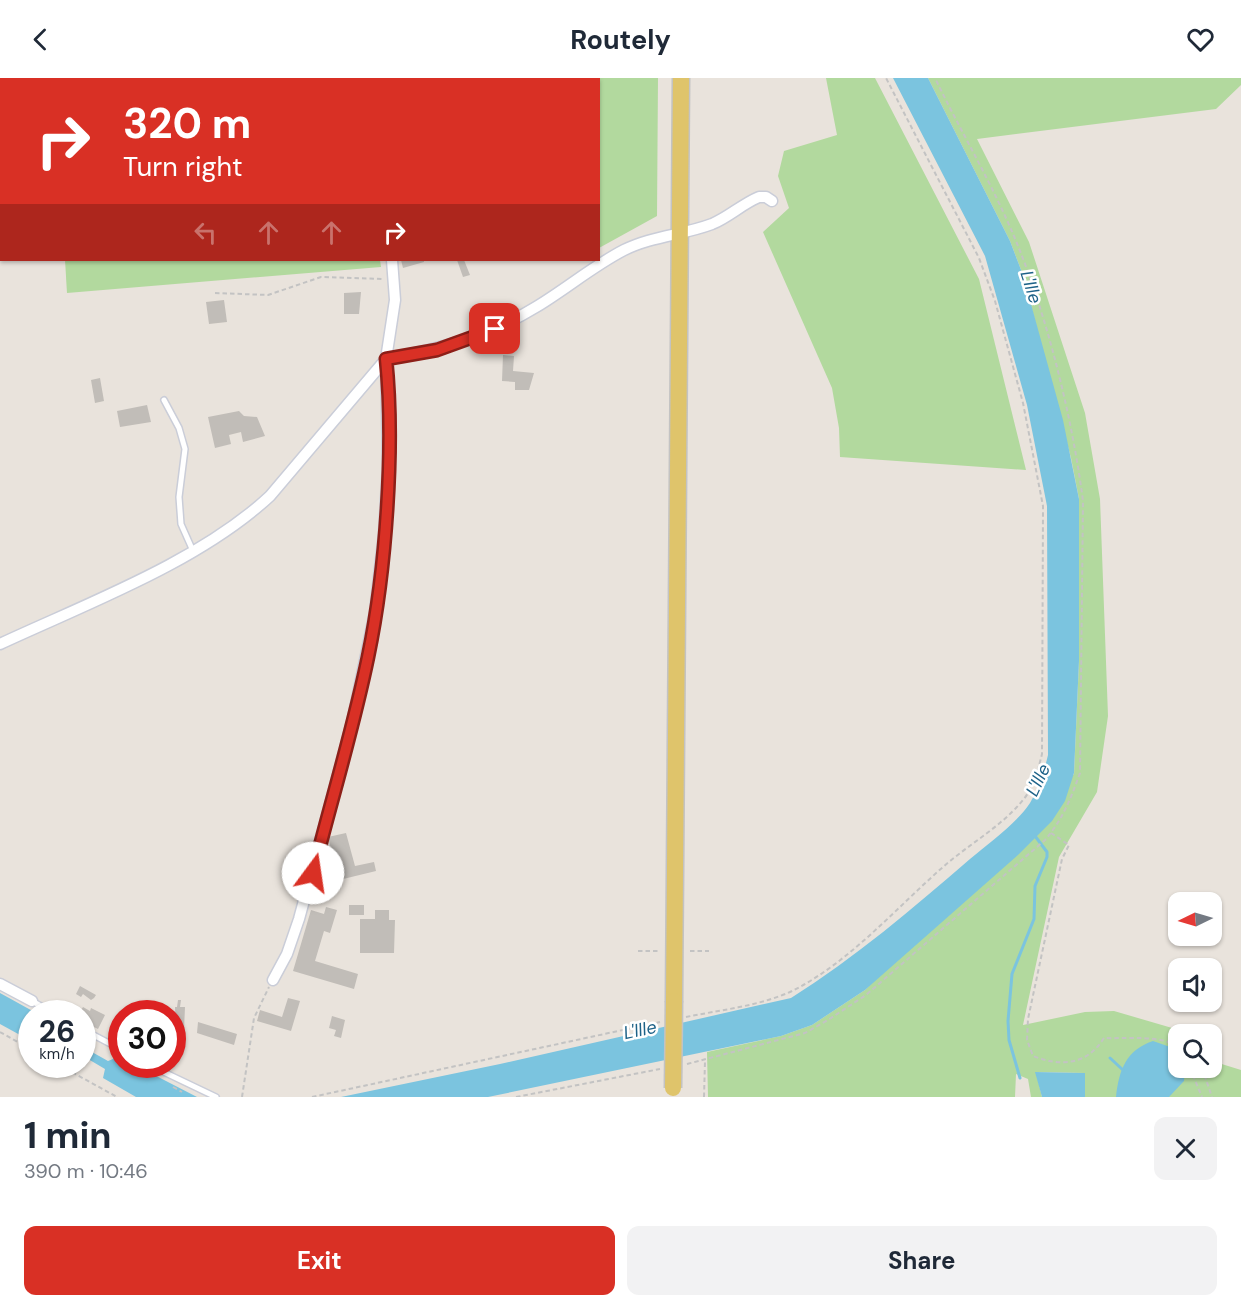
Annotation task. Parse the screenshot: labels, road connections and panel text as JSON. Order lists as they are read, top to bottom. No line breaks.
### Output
{"water":["L'Ille"],"north":"left","page":{"header":"Routely","turn":["320 m","Turn right"],"speed":"26 km/h","limit":"30","heading":["1 min","390 m · 10:46"],"buttons":["Exit","Share"]}}
